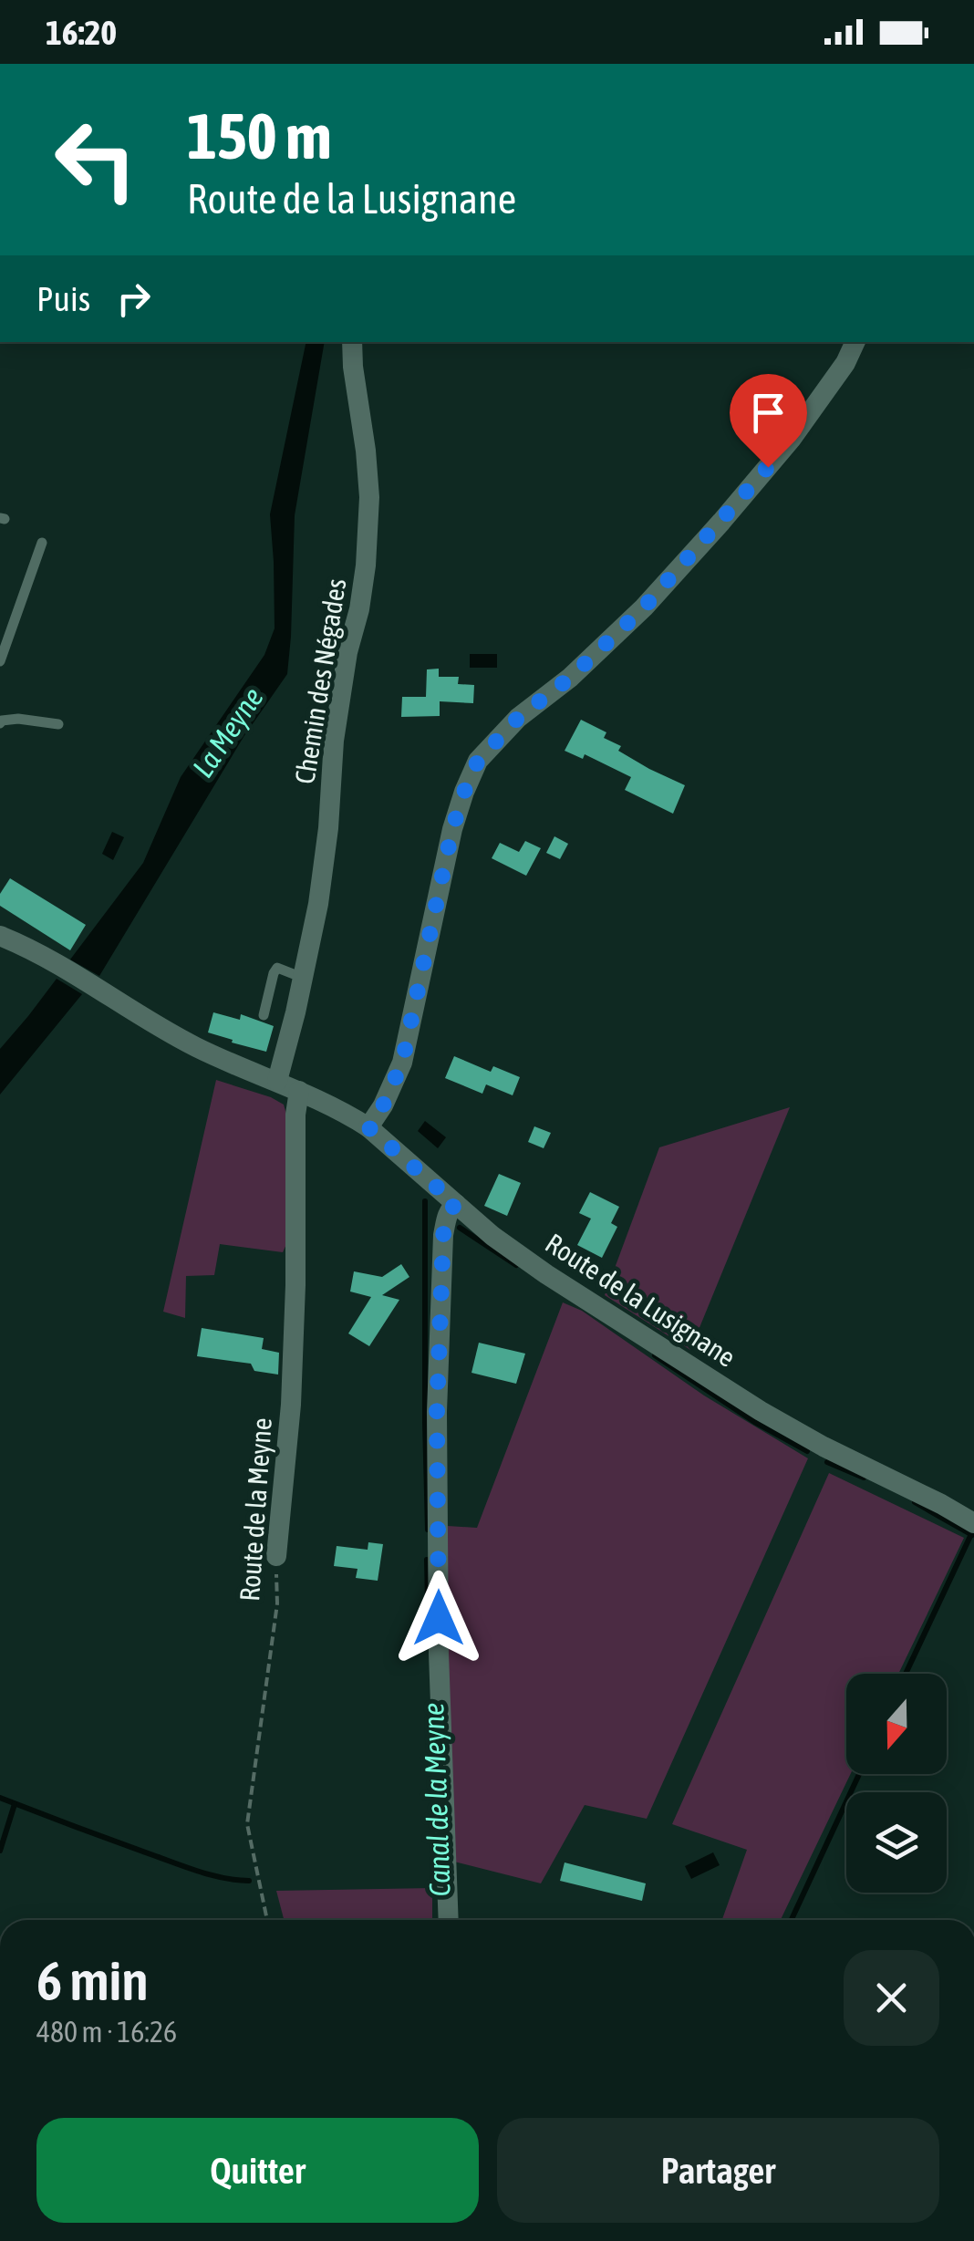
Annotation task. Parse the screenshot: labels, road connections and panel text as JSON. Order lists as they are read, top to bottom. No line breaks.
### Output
{"streets":{"street":["Chemin des Négades","Route de la Lusignane","Route de la Meyne"]},"crossings":[["Chemin des Négades","Route de la Lusignane"],["Route de la Lusignane","Route de la Meyne"]],"water":["La Meyne","Canal de la Meyne"],"north":"bottom","page":{"status":"16:20","turn":["150 m","Route de la Lusignane"],"then":"Puis","heading":["6 min","480 m · 16:26"],"buttons":["Quitter","Partager"]}}
